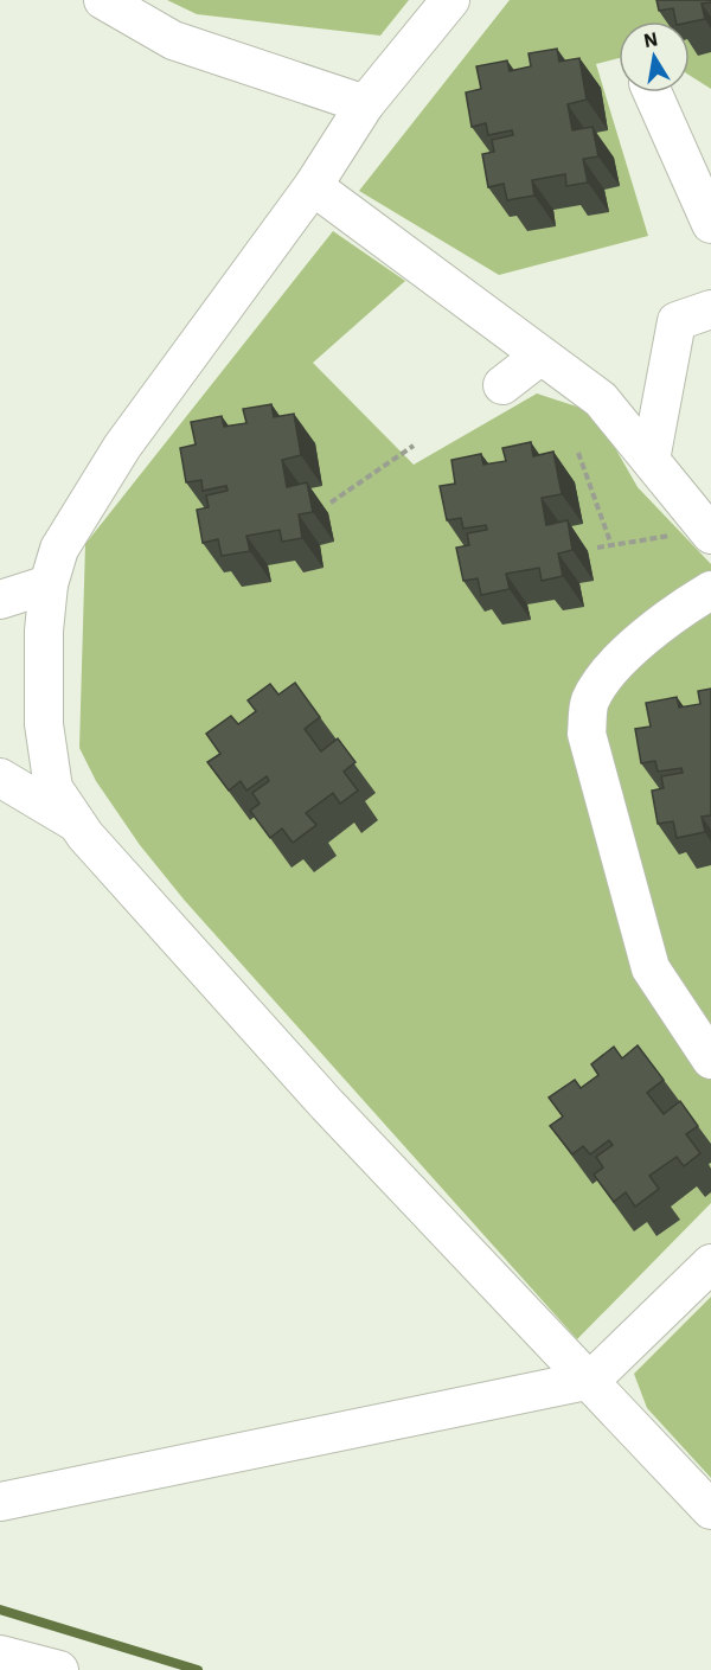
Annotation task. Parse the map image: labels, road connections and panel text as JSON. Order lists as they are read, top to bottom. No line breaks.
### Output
{"north":"top"}
